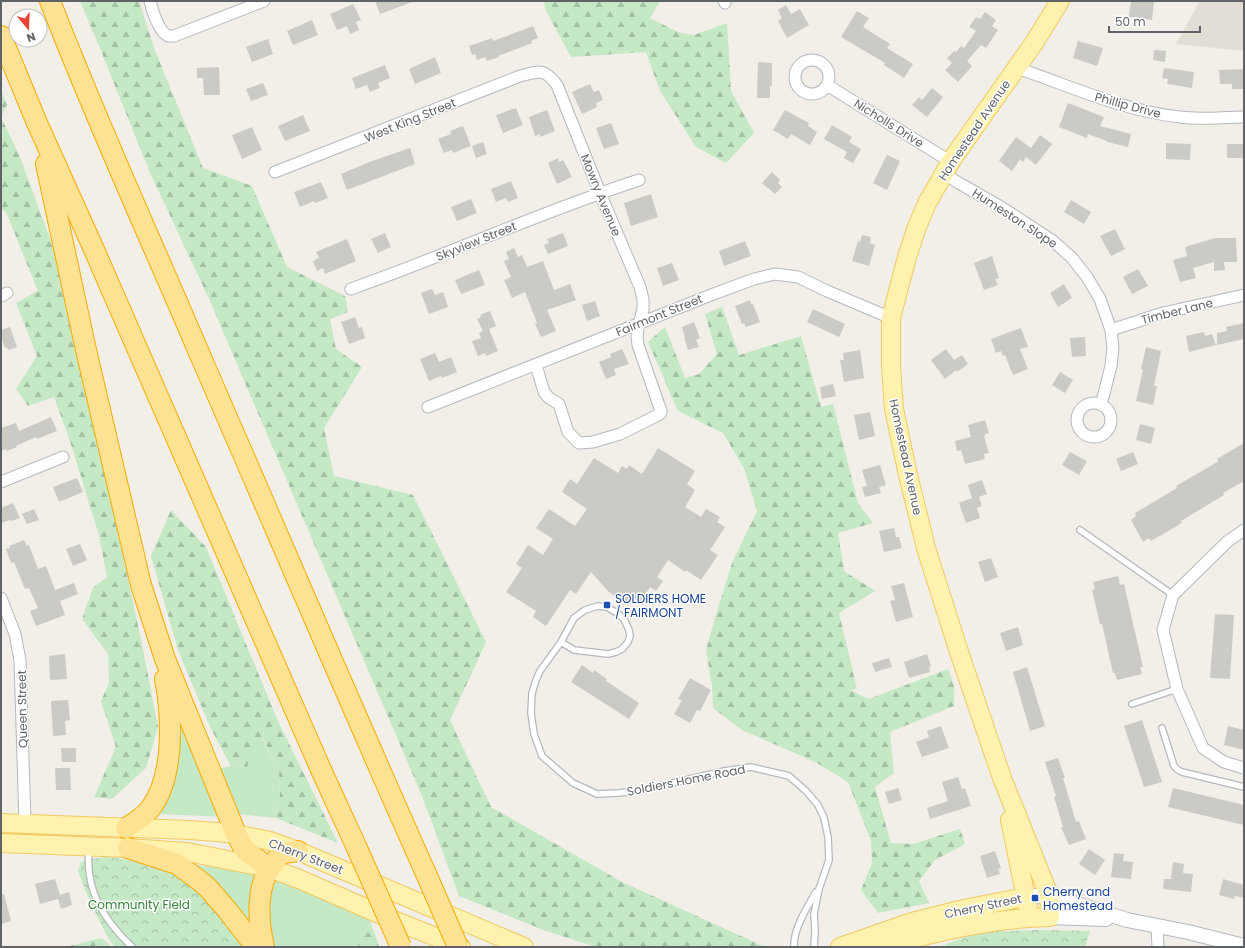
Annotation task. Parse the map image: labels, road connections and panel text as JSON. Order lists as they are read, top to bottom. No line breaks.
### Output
{"streets":{"main road":["Homestead Avenue","Cherry Street"],"street":["Phillip Drive","West King Street","Nicholls Drive","Mowry Avenue","Humeston Slope","Skyview Street","Timber Lane","Fairmont Street","Queen Street"],"lane":["Soldiers Home Road"]},"crossings":[["Phillip Drive","Homestead Avenue"],["West King Street","Mowry Avenue"],["Nicholls Drive","Homestead Avenue"],["Nicholls Drive","Humeston Slope"],["Homestead Avenue","Humeston Slope"],["Homestead Avenue","Fairmont Street"],["Homestead Avenue","Cherry Street"],["Mowry Avenue","Skyview Street"],["Mowry Avenue","Fairmont Street"],["Humeston Slope","Timber Lane"],["Queen Street","Cherry Street"]],"parks":["Community Field"],"places":{"transit":["SOLDIERS HOME / FAIRMONT","Cherry and Homestead"]},"scale_bar":"50 m","north":"bottom"}
